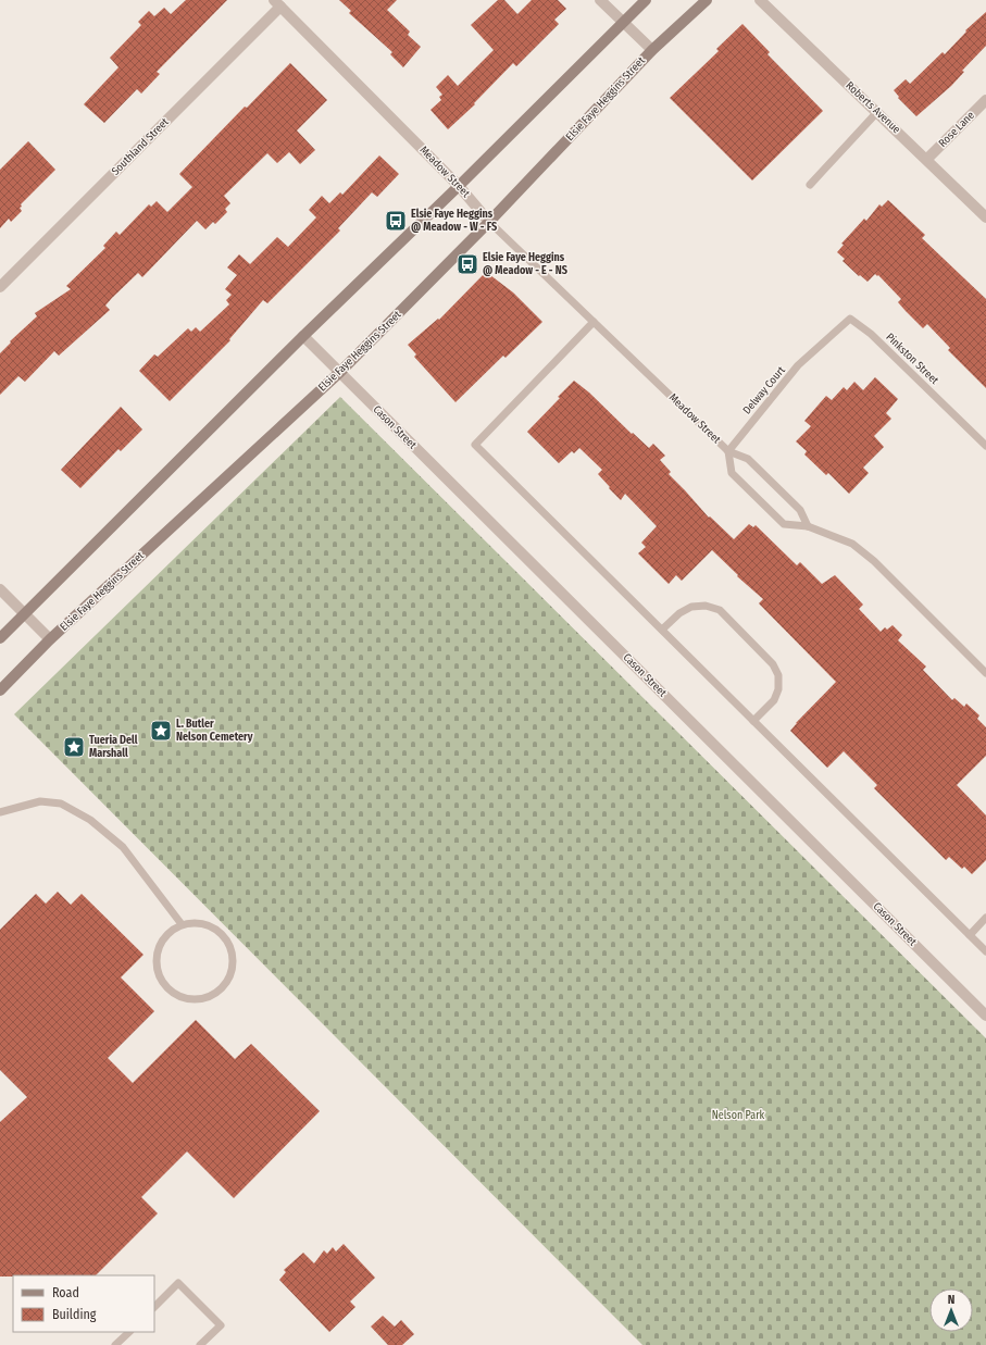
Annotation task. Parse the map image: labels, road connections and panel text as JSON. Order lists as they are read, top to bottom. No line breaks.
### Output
{"streets":{"main road":["Elsie Faye Heggins Street"],"street":["Roberts Avenue","Rose Lane","Southland Street","Meadow Street","Cason Street"],"lane":["Pinkston Street","Delway Court"]},"crossings":[["Elsie Faye Heggins Street","Meadow Street"],["Elsie Faye Heggins Street","Cason Street"],["Roberts Avenue","Rose Lane"],["Southland Street","Meadow Street"],["Meadow Street","Delway Court"],["Pinkston Street","Delway Court"]],"parks":["Nelson Park"],"places":{"bus stop":["Elsie Faye Heggins @ Meadow - W - FS","Elsie Faye Heggins @ Meadow - E - NS"],"place":["L. Butler Nelson Cemetery","Tueria Dell Marshall"]},"legend":["Road","Building"],"north":"top"}
